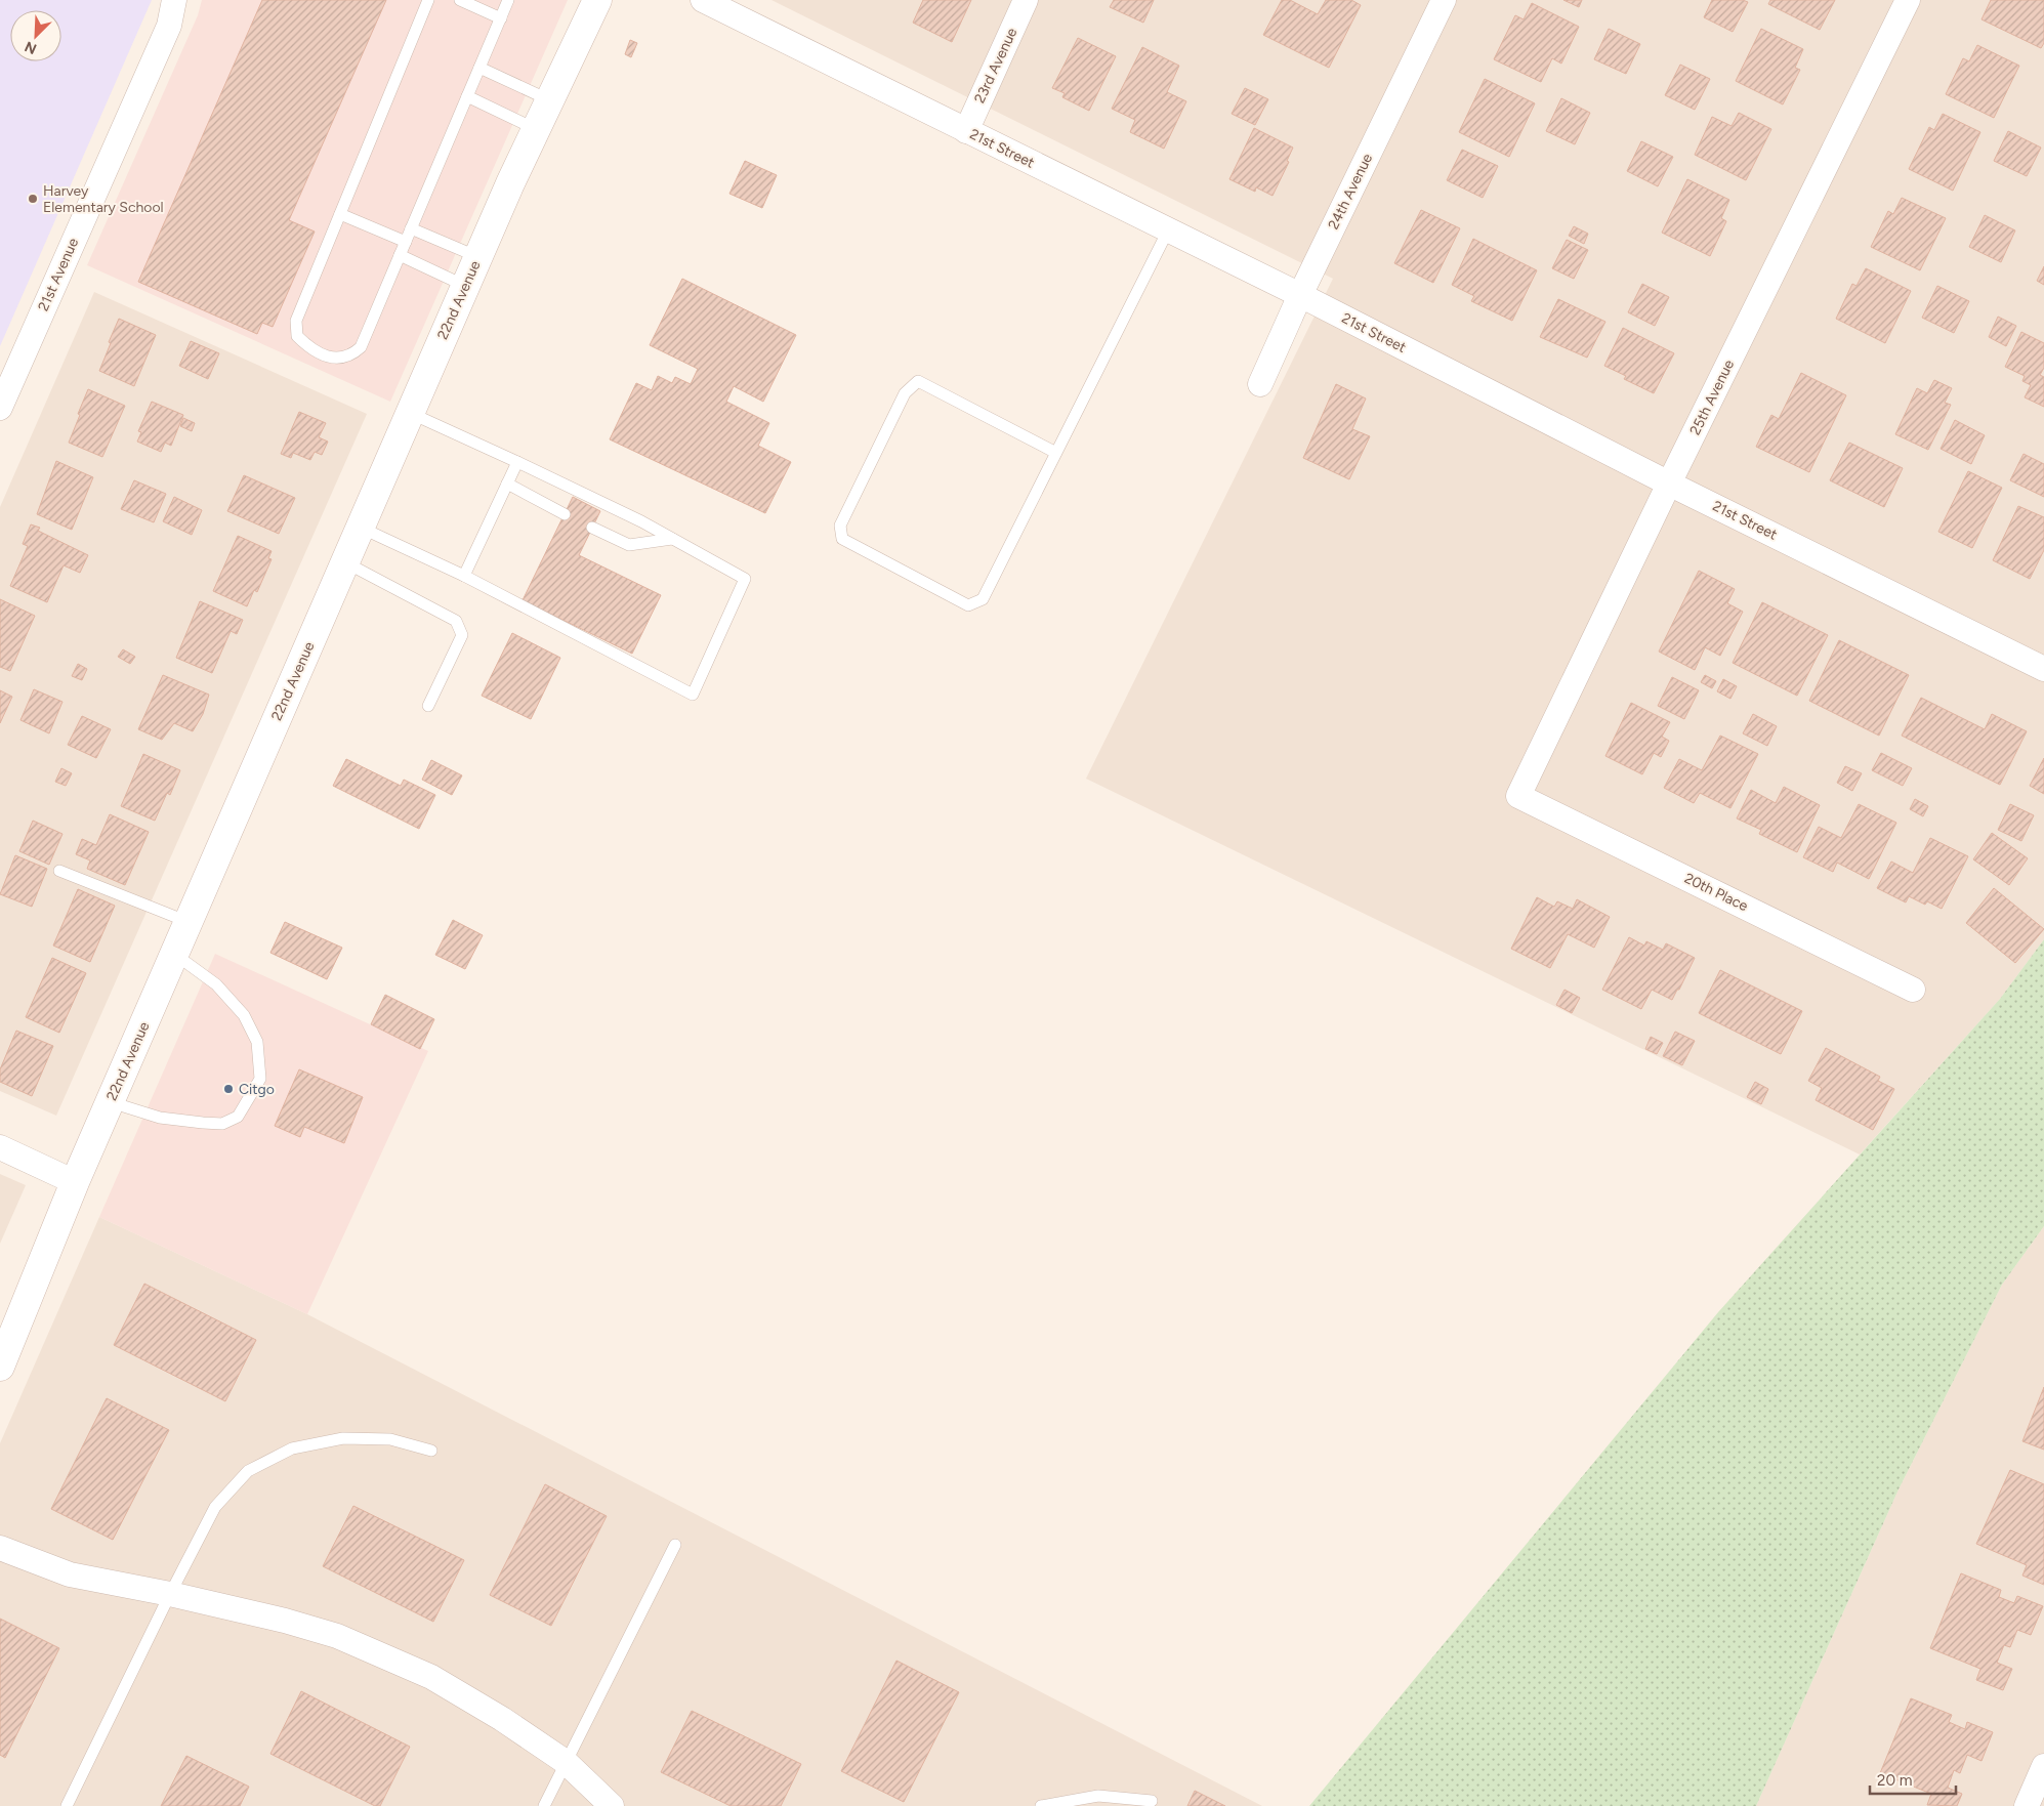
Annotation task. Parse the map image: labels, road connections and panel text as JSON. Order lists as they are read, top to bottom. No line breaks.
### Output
{"streets":{"street":["23rd Avenue","21st Street","24th Avenue","21st Avenue","22nd Avenue","25th Avenue","20th Place"]},"crossings":[["23rd Avenue","21st Street"],["21st Street","24th Avenue"],["21st Street","25th Avenue"],["25th Avenue","20th Place"]],"places":["Harvey Elementary School","Citgo"],"scale_bar":"20 m","north":"bottom left"}
